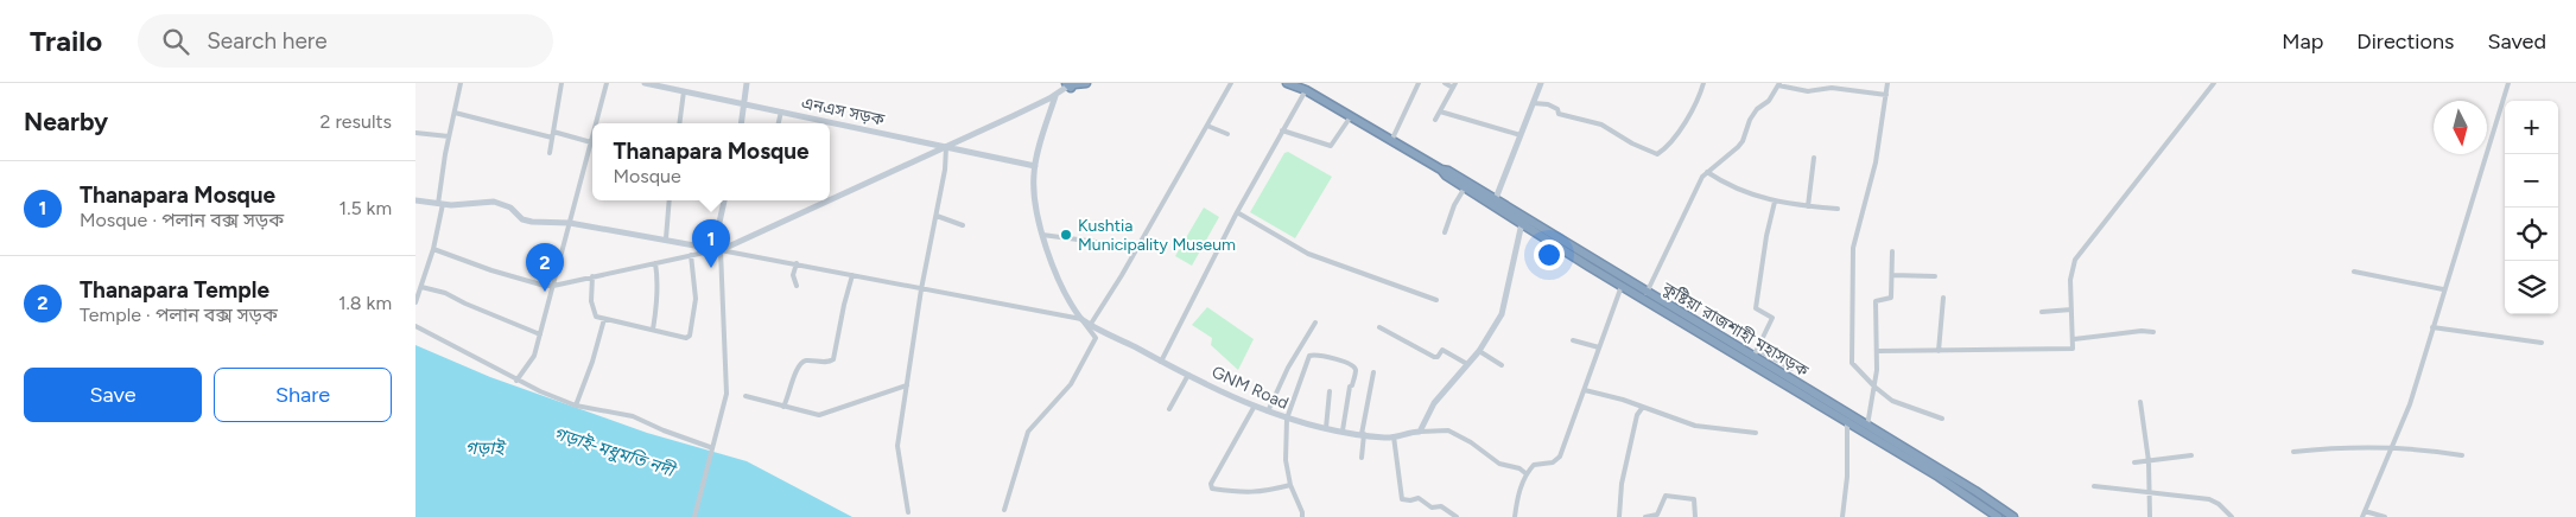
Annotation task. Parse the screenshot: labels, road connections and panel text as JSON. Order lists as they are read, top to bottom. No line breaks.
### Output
{"streets":{"highway":["কুষ্টিয়া রাজশাহী মহাসড়ক"],"street":["এনএস সড়ক","GNM Road"]},"crossings":[["এনএস সড়ক","GNM Road"]],"water":["গড়াই","গড়াই-মধুমতি নদী"],"places":["Kushtia Municipality Museum"],"north":"bottom","page":{"header":"Trailo","search":"Search here","nav":["Map","Directions","Saved"],"heading":["Nearby","2 results"],"map_buttons":["+","−"],"popup":["Thanapara Mosque","Mosque"],"list":[{"mark":"1","name":"Thanapara Mosque","note":"Mosque · পলান বক্স সড়ক","value":"1.5 km"},{"mark":"2","name":"Thanapara Temple","note":"Temple · পলান বক্স সড়ক","value":"1.8 km"}],"pins":["1","2"],"buttons":["Save","Share"]}}
